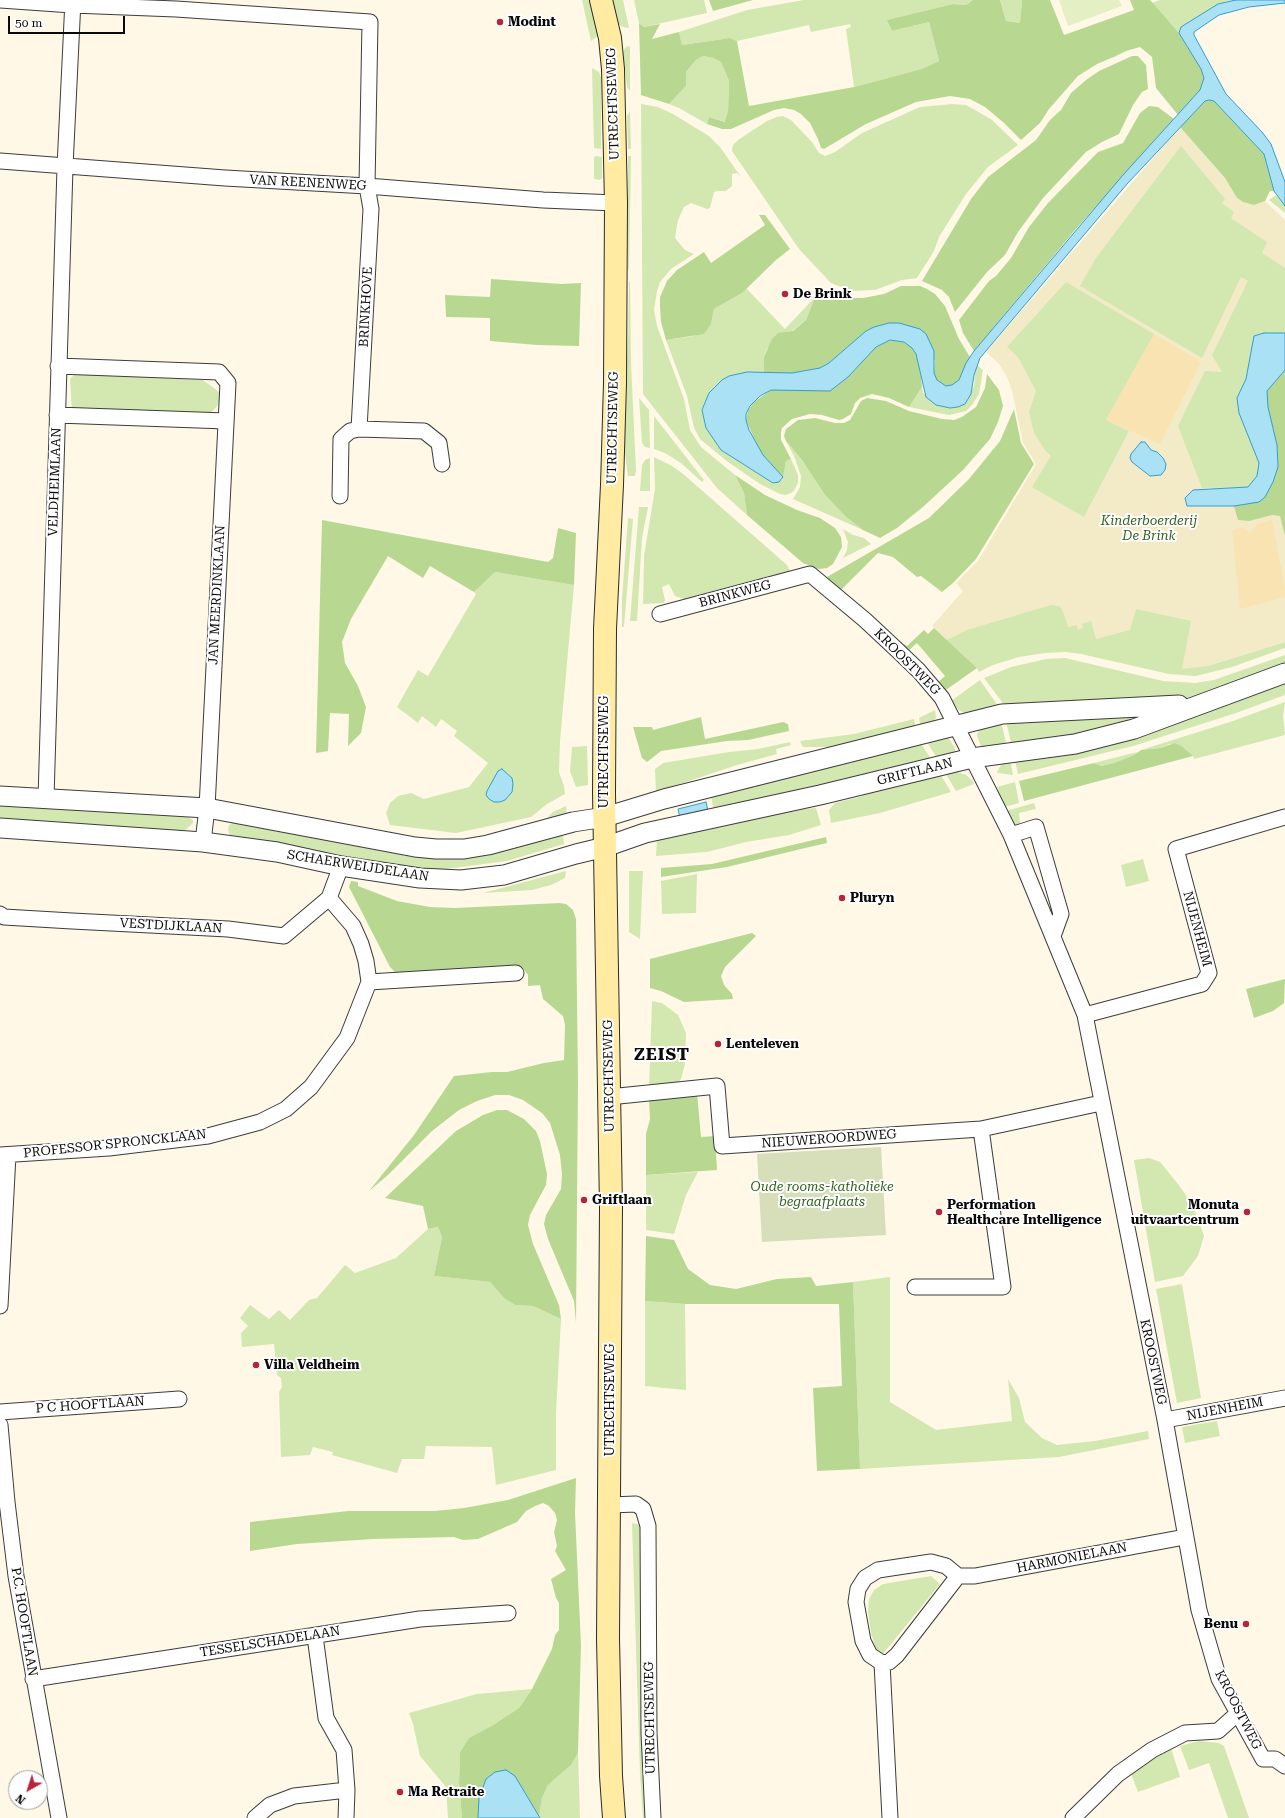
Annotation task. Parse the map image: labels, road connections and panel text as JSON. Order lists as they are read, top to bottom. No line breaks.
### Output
{"streets":{"main road":["UTRECHTSEWEG"],"street":["VAN REENENWEG","BRINKHOVE","VELDHEIMLAAN","BRINKWEG","JAN MEERDINKLAAN","KROOSTWEG","GRIFTLAAN","SCHAERWEIJDELAAN","VESTDIJKLAAN","NIJENHEIM","NIEUWEROORDWEG","PROFESSOR SPRONCKLAAN","P C HOOFTLAAN","HARMONIELAAN","P.C. HOOFTLAAN","TESSELSCHADELAAN"]},"crossings":[["UTRECHTSEWEG","VAN REENENWEG"],["UTRECHTSEWEG","GRIFTLAAN"],["UTRECHTSEWEG","SCHAERWEIJDELAAN"],["UTRECHTSEWEG","NIEUWEROORDWEG"],["VAN REENENWEG","BRINKHOVE"],["VAN REENENWEG","VELDHEIMLAAN"],["VELDHEIMLAAN","JAN MEERDINKLAAN"],["BRINKWEG","KROOSTWEG"],["KROOSTWEG","GRIFTLAAN"],["KROOSTWEG","NIJENHEIM"],["KROOSTWEG","NIEUWEROORDWEG"],["KROOSTWEG","HARMONIELAAN"],["GRIFTLAAN","SCHAERWEIJDELAAN"],["VESTDIJKLAAN","PROFESSOR SPRONCKLAAN"],["P.C. HOOFTLAAN","TESSELSCHADELAAN"]],"districts":["ZEIST"],"parks":["Kinderboerderij De Brink","Oude rooms-katholieke begraafplaats"],"places":["Modint","De Brink","Pluryn","Lenteleven","Griftlaan","Performation Healthcare Intelligence","Monuta uitvaartcentrum","Villa Veldheim","Benu","Ma Retraite"],"scale_bar":"50 m","north":"bottom left"}
